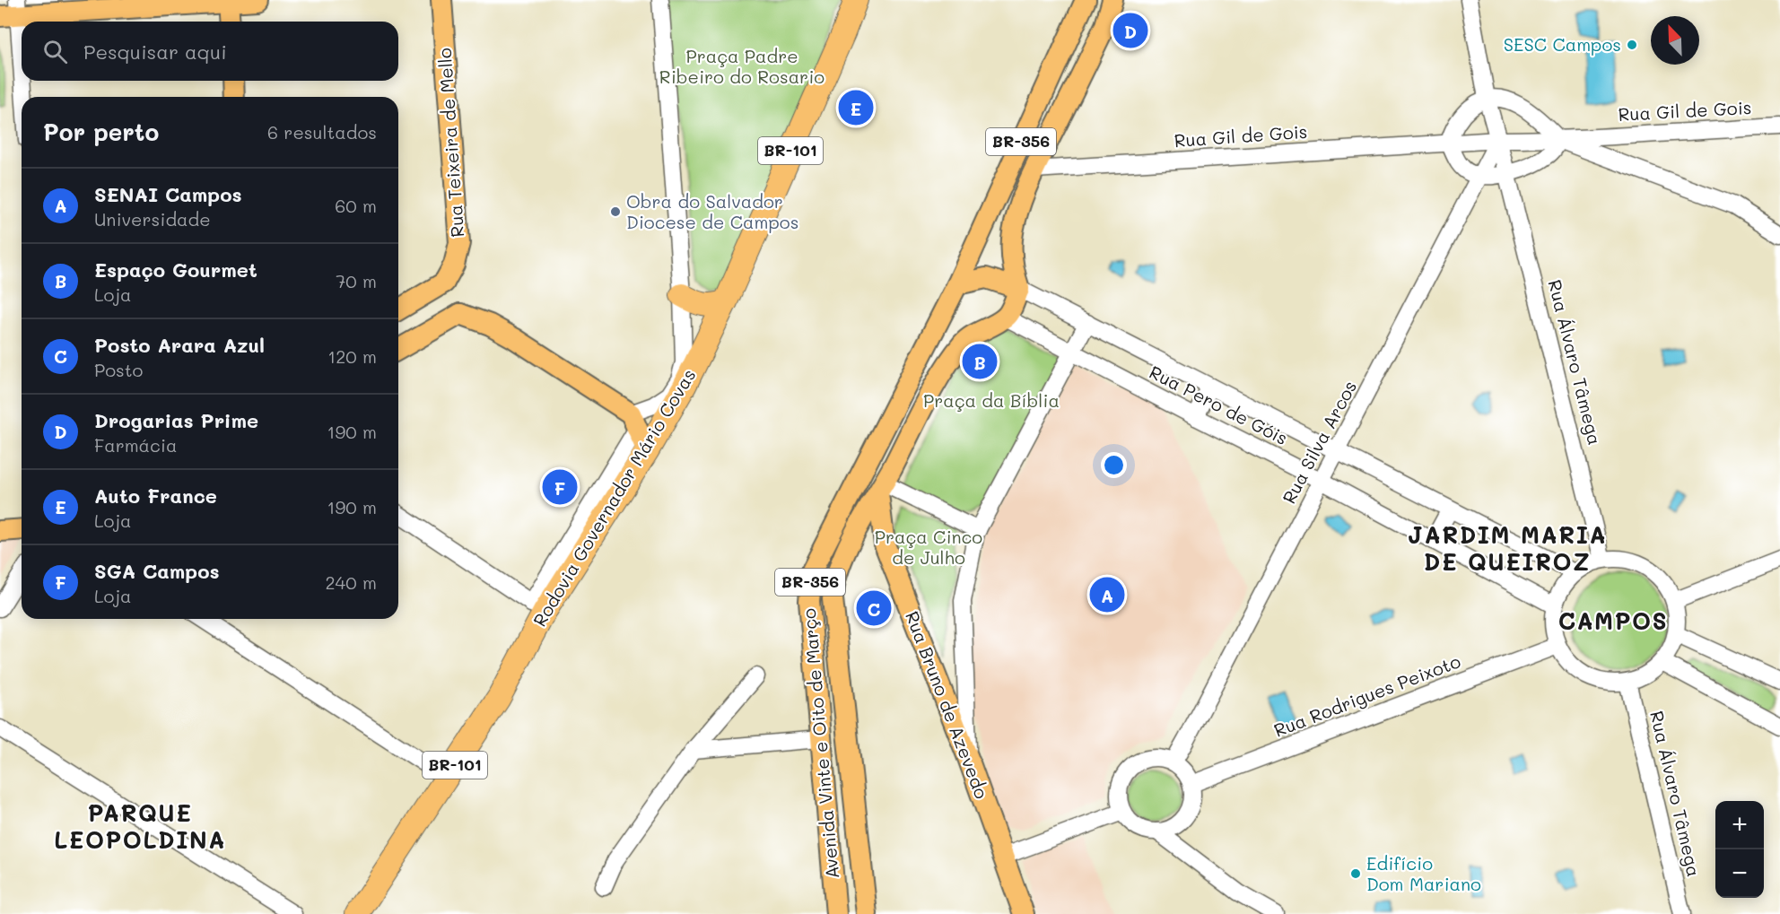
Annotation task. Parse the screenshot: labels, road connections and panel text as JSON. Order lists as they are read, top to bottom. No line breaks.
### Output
{"streets":{"highway":["BR-101","Rodovia Governador Mário Covas"],"main road":["BR-356","Rua Teixeira de Mello","Rua Bruno de Azevedo","Avenida Vinte e Oito de Março"],"street":["Rua Gil de Gois","Rua Álvaro Tâmega","Rua Pero de Góis","Rua Silva Arcos","Rua Rodrigues Peixoto"]},"crossings":[["Rua Gil de Gois","BR-356"],["Rua Gil de Gois","Rua Álvaro Tâmega"],["Rua Gil de Gois","Rua Silva Arcos"],["BR-356","Rua Pero de Góis"],["BR-356","Avenida Vinte e Oito de Março"],["Rua Álvaro Tâmega","Rua Pero de Góis"],["Rua Álvaro Tâmega","Rua Silva Arcos"],["Rua Álvaro Tâmega","Rua Rodrigues Peixoto"],["Rua Pero de Góis","Rua Silva Arcos"],["Rua Pero de Góis","Rua Rodrigues Peixoto"],["Rua Pero de Góis","Avenida Vinte e Oito de Março"],["Rua Silva Arcos","Rua Rodrigues Peixoto"],["Rua Bruno de Azevedo","Avenida Vinte e Oito de Março"]],"districts":["JARDIM MARIA DE QUEIROZ","CAMPOS","PARQUE LEOPOLDINA"],"parks":["Praça Padre Ribeiro do Rosario","Praça da Bíblia","Praça Cinco de Julho"],"places":["SESC Campos","Obra do Salvador Diocese de Campos","Edifício Dom Mariano"],"north":"top left","page":{"pins":["D","E","B","F","A","C"],"search":"Pesquisar aqui","heading":["Por perto","6 resultados"],"list":[{"mark":"A","name":"SENAI Campos","note":"Universidade","value":"60 m"},{"mark":"B","name":"Espaço Gourmet","note":"Loja","value":"70 m"},{"mark":"C","name":"Posto Arara Azul","note":"Posto","value":"120 m"},{"mark":"D","name":"Drogarias Prime","note":"Farmácia","value":"190 m"},{"mark":"E","name":"Auto France","note":"Loja","value":"190 m"},{"mark":"F","name":"SGA Campos","note":"Loja","value":"240 m"}],"map_buttons":["+","−"]}}
